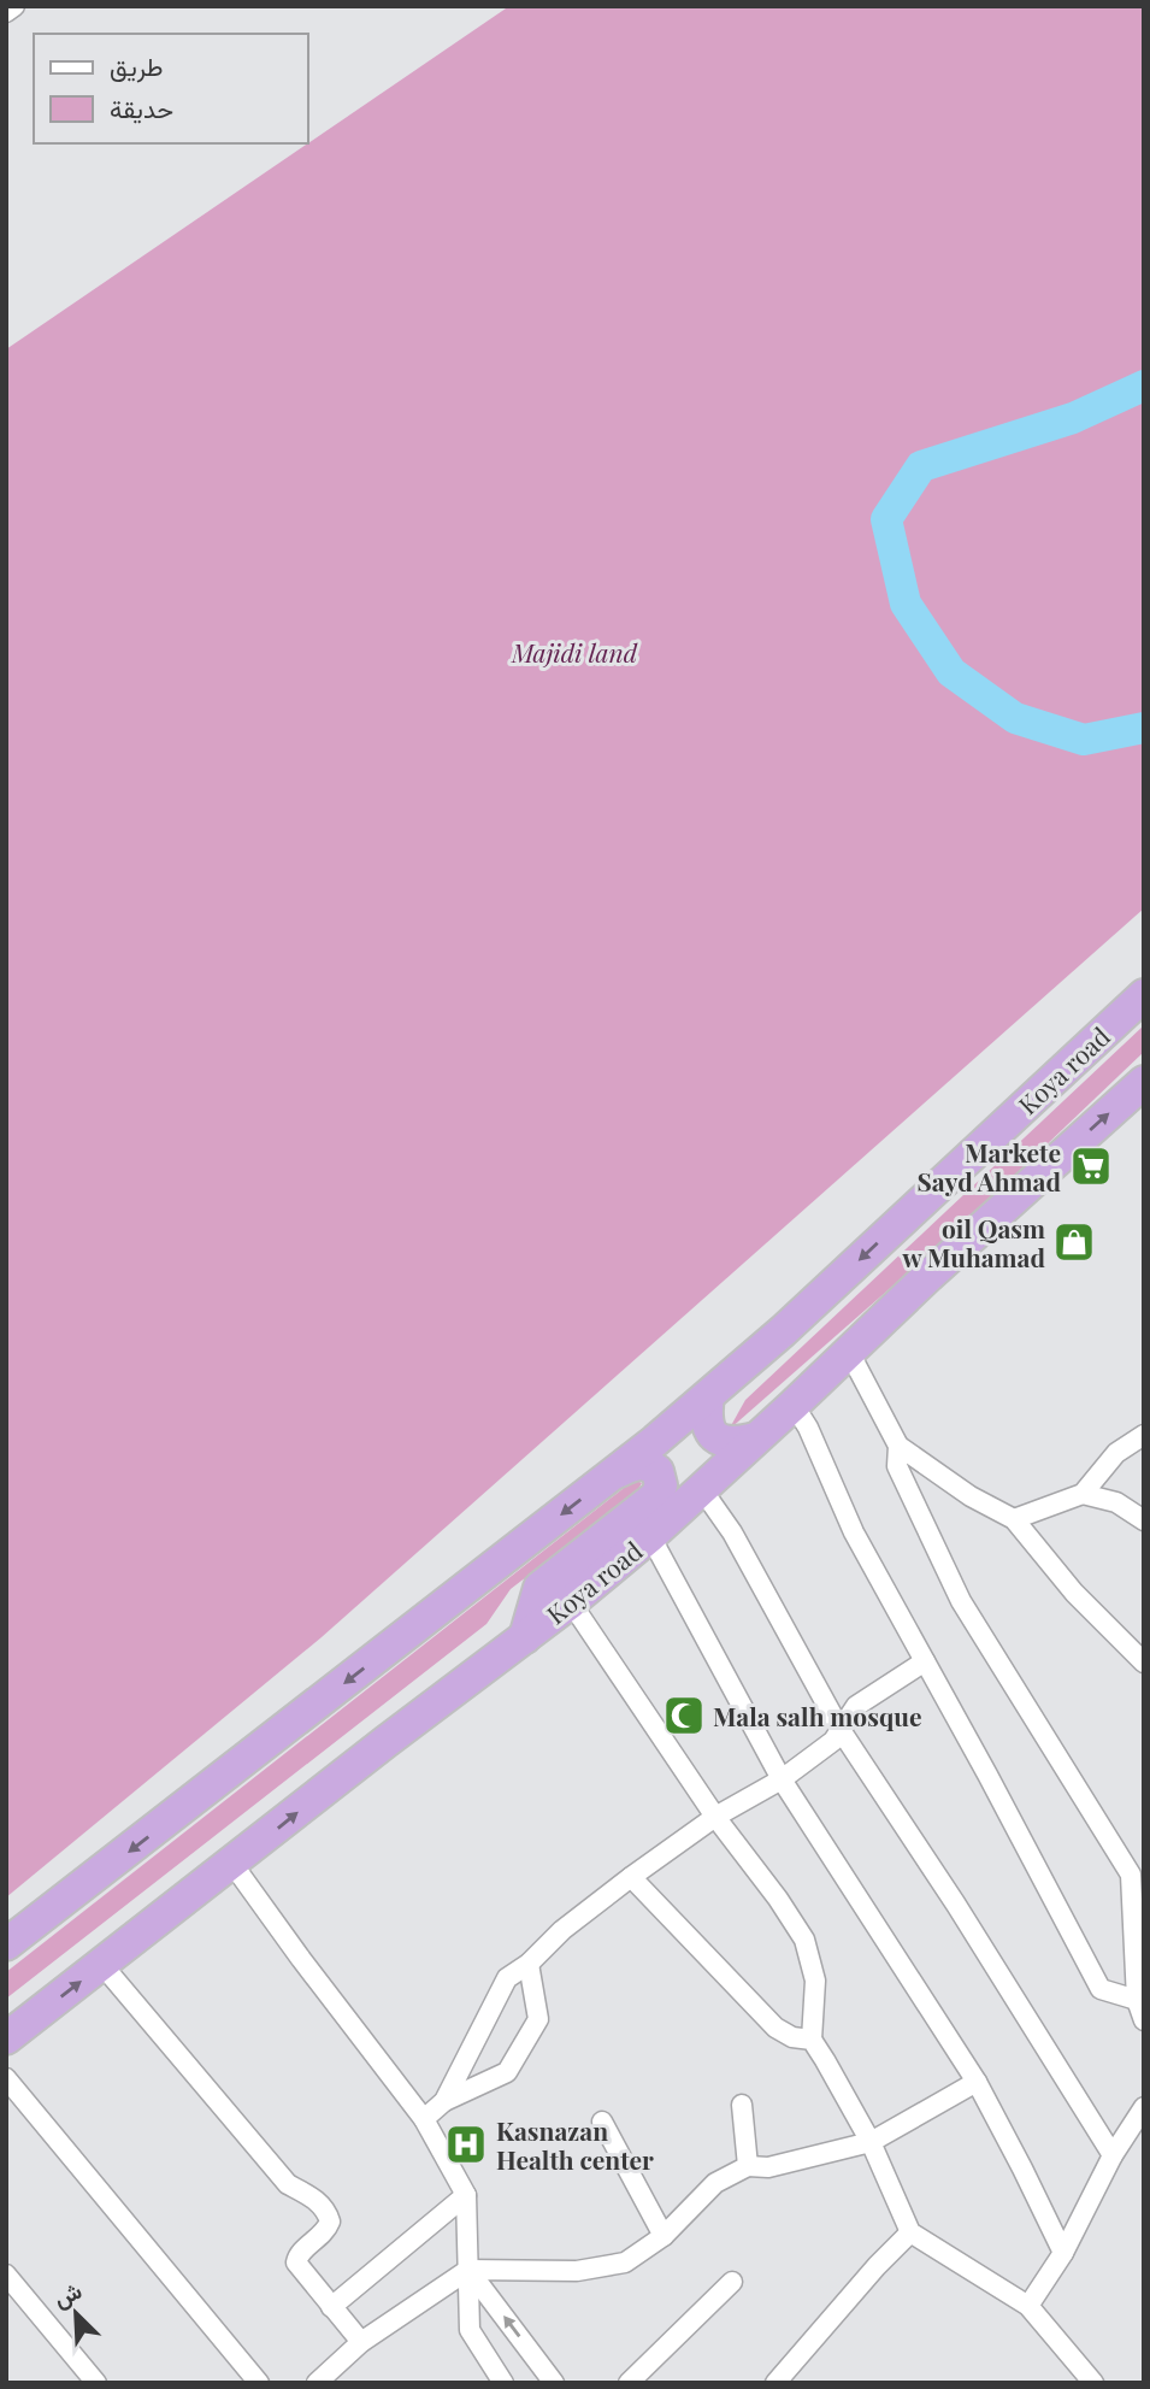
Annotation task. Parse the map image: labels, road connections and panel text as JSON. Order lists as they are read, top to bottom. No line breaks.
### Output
{"streets":{"highway":["Koya road"]},"parks":["Majidi land"],"places":{"supermarket":["Markete Sayd Ahmad"],"shop":["oil Qasm w Muhamad"],"mosque":["Mala salh mosque"],"hospital":["Kasnazan Health center"]},"legend":["طريق","حديقة"],"north":"top left"}
